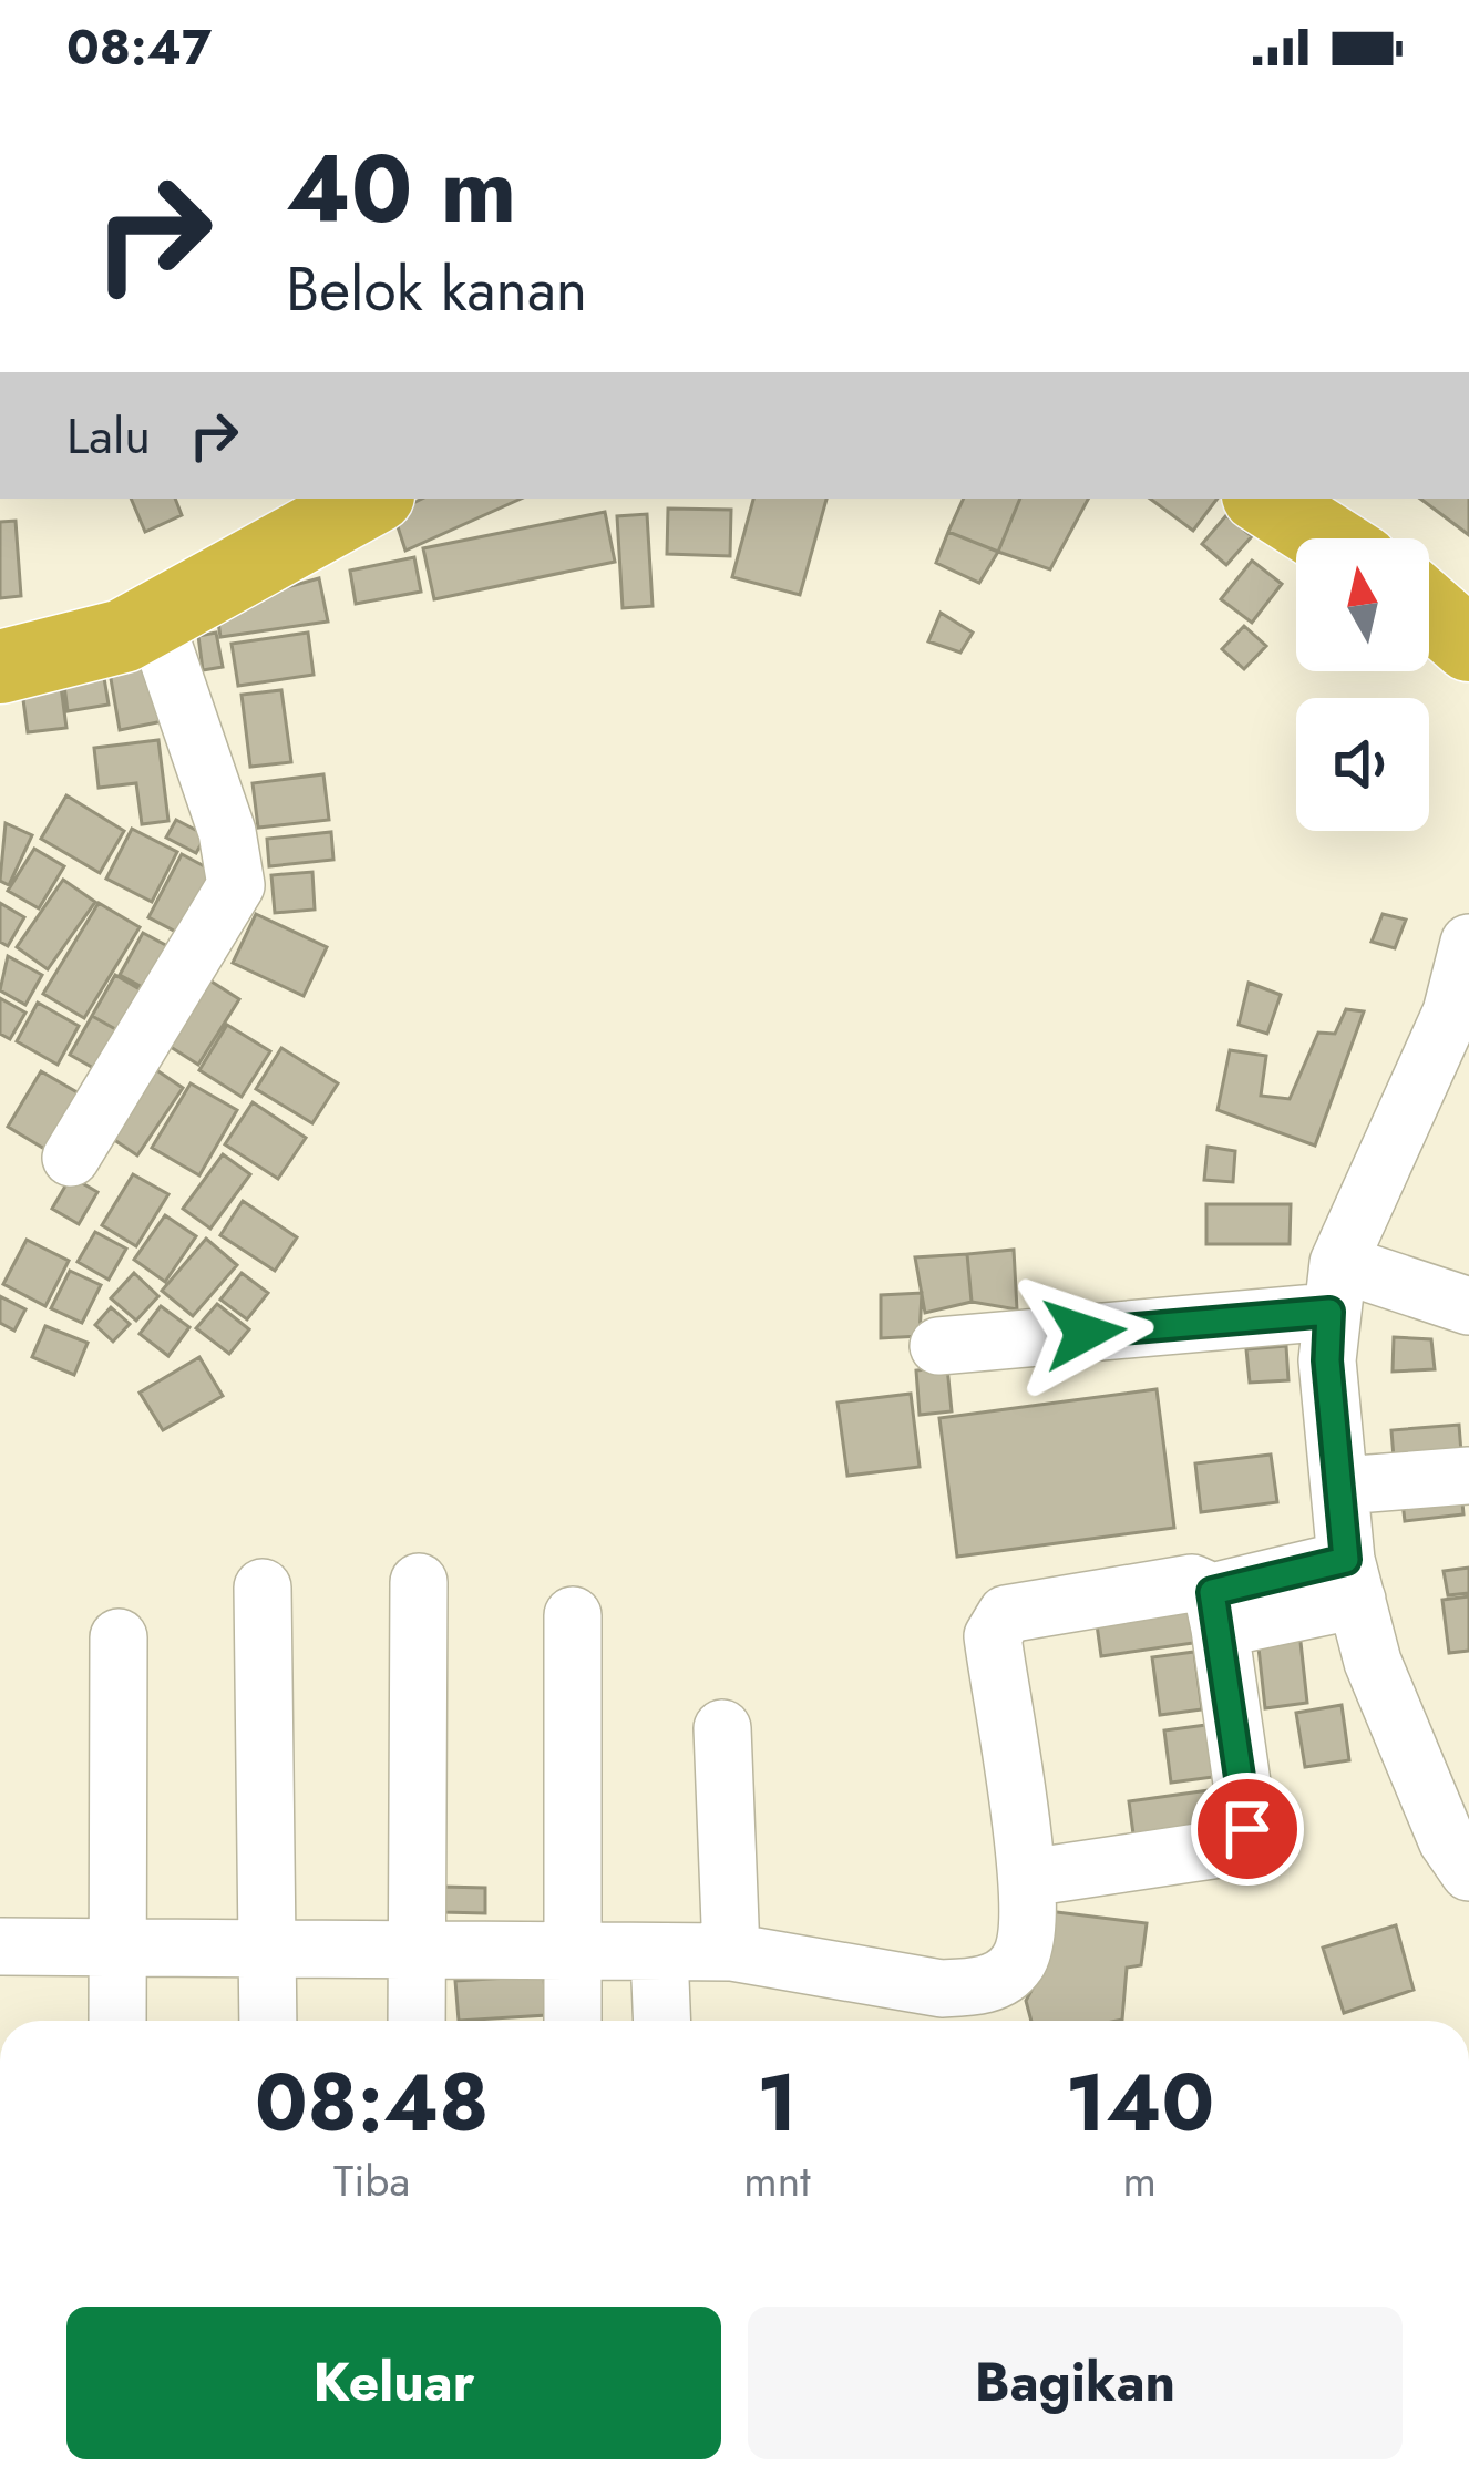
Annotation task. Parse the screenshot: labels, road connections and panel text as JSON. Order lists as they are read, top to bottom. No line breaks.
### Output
{"north":"top","page":{"status":"08:47","turn":["40 m","Belok kanan"],"then":"Lalu","eta":["08:48","Tiba","1","mnt","140","m"],"buttons":["Keluar","Bagikan"]}}
